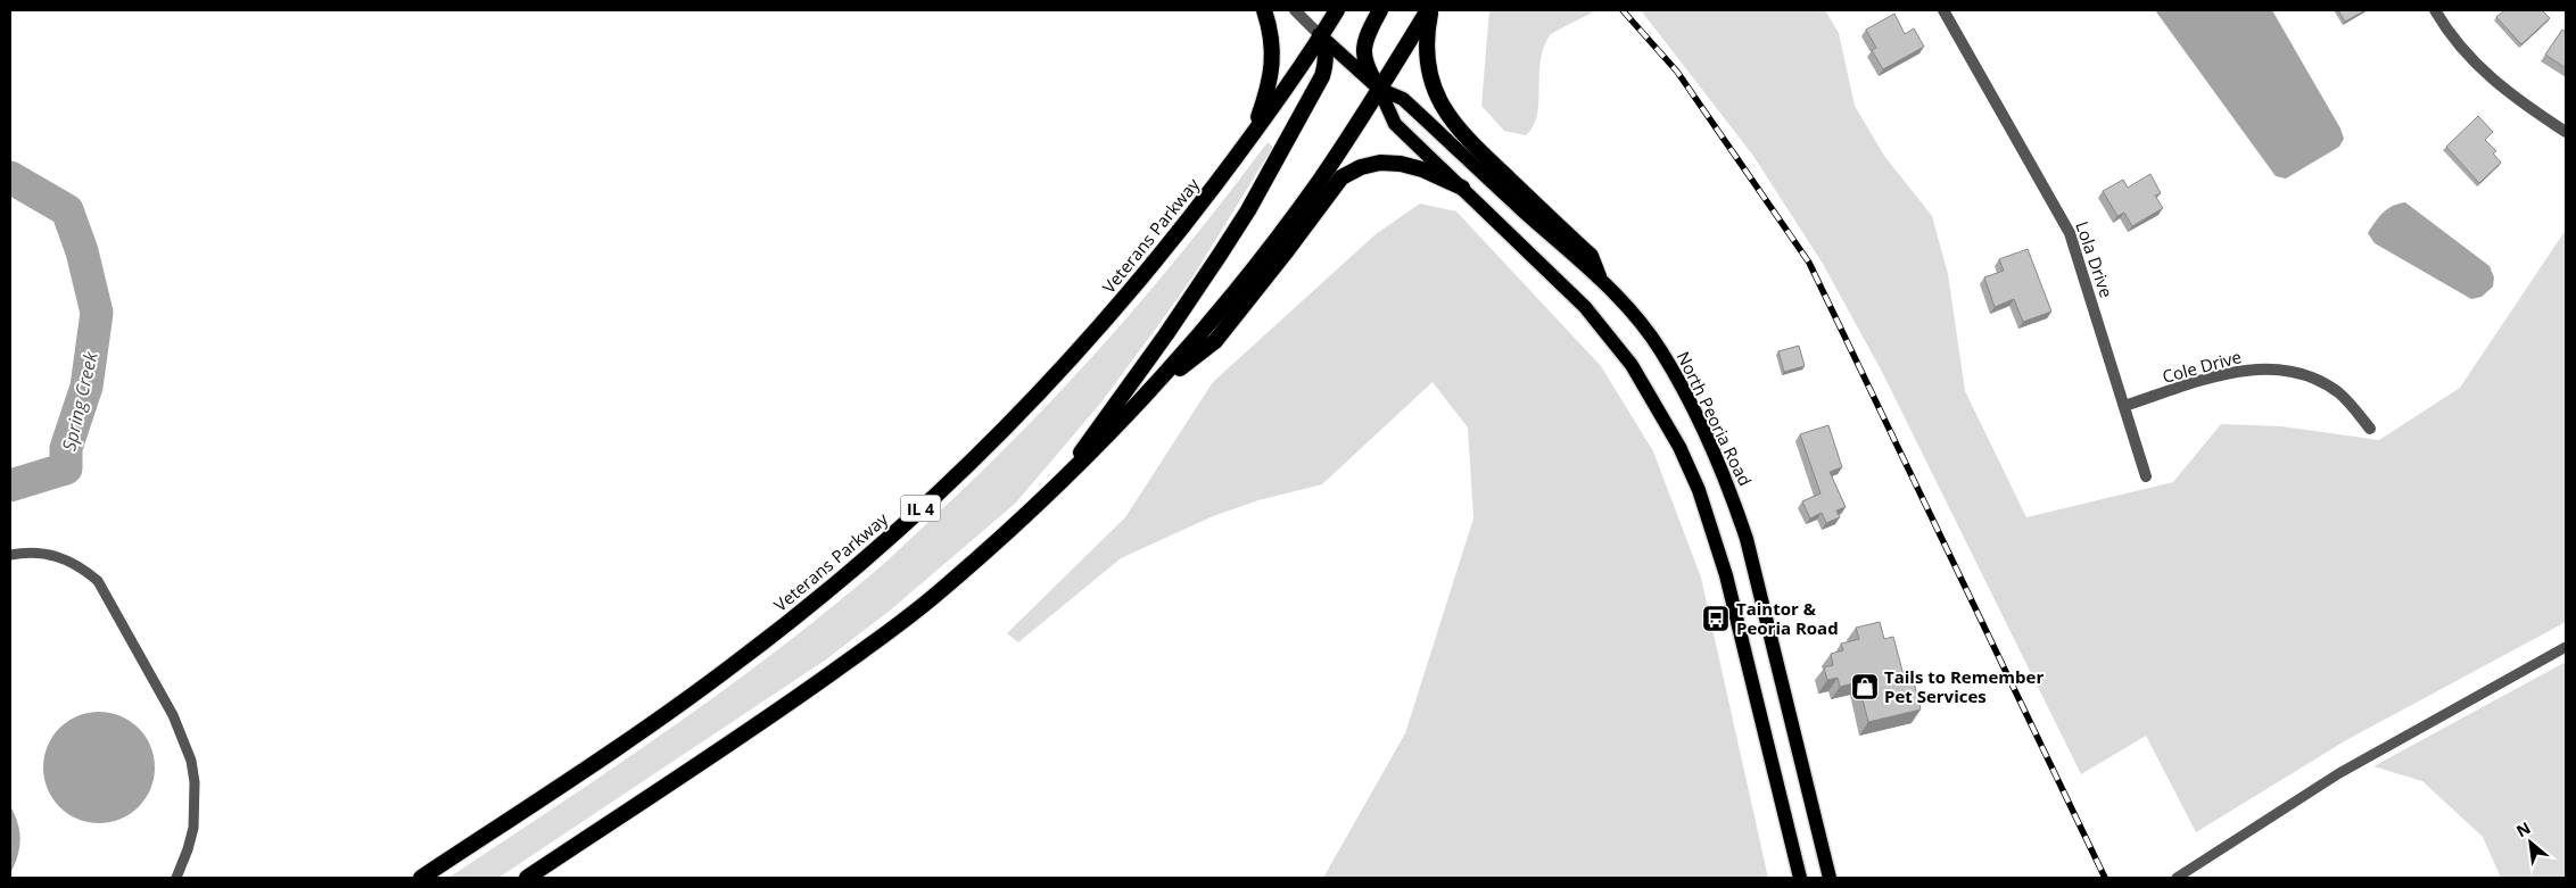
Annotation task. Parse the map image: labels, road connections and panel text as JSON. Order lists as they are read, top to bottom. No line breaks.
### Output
{"streets":{"highway":["Veterans Parkway","IL 4"],"main road":["North Peoria Road"],"street":["Lola Drive","Cole Drive"]},"crossings":[["Veterans Parkway","North Peoria Road"],["Lola Drive","Cole Drive"]],"water":["Spring Creek"],"places":{"bus stop":["Taintor & Peoria Road"],"shop":["Tails to Remember Pet Services"]},"north":"top left"}
